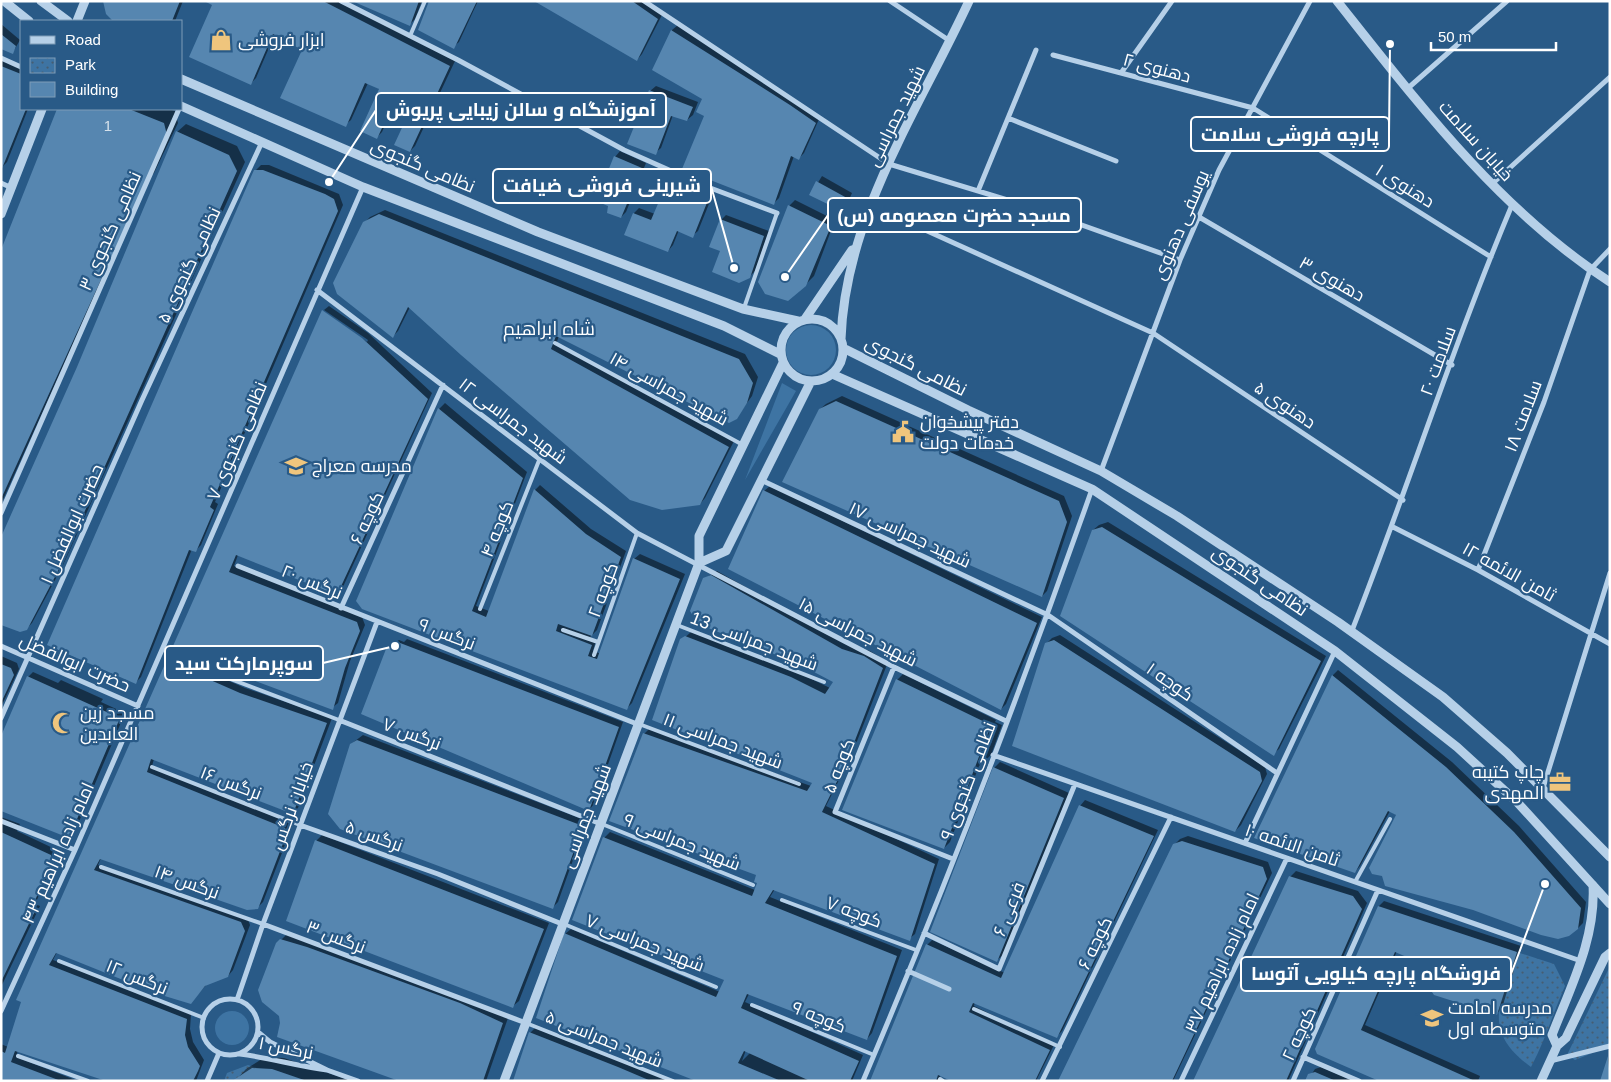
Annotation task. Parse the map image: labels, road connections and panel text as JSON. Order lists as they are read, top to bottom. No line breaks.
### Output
{"streets":{"street":["دهنوی ۲","شهید جمراسی","خیابان سلامت","نظامی گنجوی","دهنوی ۱","یوسفی دهنوی","نظامی گنجوی ۳","نظامی گنجوی ۵","دهنوی ۳","سلامت ۲۰","دهنوی ۵","سلامت ۱۸","شهید جمراسی ۱۲","نظامی گنجوی ۷","کوچه ۶","حضرت ابوالفضل ۱","شهید جمراسی ۱۷","ثامن الائمه ۱۲","نرگس ۲۰","کوچه ۲","شهید جمراسی ۱۵","نرگس ۹","حضرت ابوالفضل","کوچه ۱","نرگس ۷","کوچه ۵","نظامی گنجوی ۹","خیابان نرگس","نرگس ۵","ثامن الائمه ۱۰","امام زاده ابراهیم ۴۳","فرعی ۶","نرگس ۳","امام زاده ابراهیم ۳۷","نرگس ۱"],"lane":["شهید جمراسی ۱۴","کوچه ۴","شهید جمراسی 13","شهید جمراسی ۱۱","نرگس ۱۶","شهید جمراسی ۹","نرگس ۱۴","کوچه ۷","شهید جمراسی ۷","نرگس ۱۲","کوچه ۹","شهید جمراسی ۵"]},"crossings":[["دهنوی ۲","دهنوی ۱"],["دهنوی ۲","یوسفی دهنوی"],["شهید جمراسی","نظامی گنجوی"],["شهید جمراسی","شهید جمراسی ۱۴"],["شهید جمراسی","دهنوی ۵"],["شهید جمراسی","شهید جمراسی ۱۲"],["شهید جمراسی","شهید جمراسی ۱۵"],["شهید جمراسی","نرگس ۹"],["شهید جمراسی","شهید جمراسی 13"],["شهید جمراسی","نرگس ۷"],["شهید جمراسی","شهید جمراسی ۱۱"],["شهید جمراسی","نرگس ۵"],["شهید جمراسی","شهید جمراسی ۹"],["شهید جمراسی","نرگس ۳"],["شهید جمراسی","شهید جمراسی ۷"],["شهید جمراسی","شهید جمراسی ۵"],["خیابان سلامت","سلامت ۲۰"],["خیابان سلامت","سلامت ۱۸"],["نظامی گنجوی","یوسفی دهنوی"],["نظامی گنجوی","سلامت ۲۰"],["نظامی گنجوی","نظامی گنجوی ۹"],["دهنوی ۱","یوسفی دهنوی"],["دهنوی ۱","سلامت ۲۰"],["یوسفی دهنوی","دهنوی ۳"],["یوسفی دهنوی","دهنوی ۵"],["نظامی گنجوی ۵","حضرت ابوالفضل ۱"],["دهنوی ۳","سلامت ۲۰"],["سلامت ۲۰","دهنوی ۵"],["سلامت ۲۰","ثامن الائمه ۱۲"],["سلامت ۱۸","ثامن الائمه ۱۲"],["شهید جمراسی ۱۲","نظامی گنجوی ۷"],["شهید جمراسی ۱۲","کوچه ۶"],["شهید جمراسی ۱۲","کوچه ۴"],["شهید جمراسی ۱۲","کوچه ۲"],["شهید جمراسی ۱۲","شهید جمراسی ۱۵"],["نظامی گنجوی ۷","حضرت ابوالفضل"],["نظامی گنجوی ۷","امام زاده ابراهیم ۴۳"],["کوچه ۶","نرگس ۲۰"],["کوچه ۶","ثامن الائمه ۱۰"],["حضرت ابوالفضل ۱","حضرت ابوالفضل"],["شهید جمراسی ۱۷","کوچه ۱"],["شهید جمراسی ۱۷","نظامی گنجوی ۹"],["نرگس ۲۰","نرگس ۹"],["نرگس ۲۰","خیابان نرگس"],["کوچه ۲","ثامن الائمه ۱۰"],["شهید جمراسی ۱۵","کوچه ۵"],["شهید جمراسی ۱۵","نظامی گنجوی ۹"],["نرگس ۹","شهید جمراسی ۱۱"],["نرگس ۹","خیابان نرگس"],["حضرت ابوالفضل","امام زاده ابراهیم ۴۳"],["کوچه ۱","نظامی گنجوی ۹"],["نرگس ۷","خیابان نرگس"],["نرگس ۷","شهید جمراسی ۹"],["کوچه ۵","نظامی گنجوی ۹"],["نظامی گنجوی ۹","ثامن الائمه ۱۰"],["نظامی گنجوی ۹","فرعی ۶"],["نظامی گنجوی ۹","کوچه ۷"],["نظامی گنجوی ۹","کوچه ۹"],["نرگس ۱۶","خیابان نرگس"],["نرگس ۱۶","نرگس ۵"],["خیابان نرگس","نرگس ۵"],["خیابان نرگس","نرگس ۱۴"],["خیابان نرگس","نرگس ۳"],["خیابان نرگس","نرگس ۱۲"],["خیابان نرگس","نرگس ۱"],["نرگس ۵","شهید جمراسی ۷"],["ثامن الائمه ۱۰","فرعی ۶"],["ثامن الائمه ۱۰","امام زاده ابراهیم ۳۷"],["نرگس ۱۴","نرگس ۳"],["نرگس ۳","شهید جمراسی ۵"],["نرگس ۱۲","نرگس ۱"]],"districts":["شاه ابراهیم"],"places":{"shop":["ابزار فروشی"],"other":["پارچه فروشی سلامت","آموزشگاه و سالن زیبایی پریوش","شیرینی فروشی ضیافت","مسجد حضرت معصومه (س)","سوپرمارکت سید","فروشگاه پارچه کیلویی آتوسا"],"public building":["دفتر پیشخوان خدمات دولت"],"school or university":["مدرسه معراج","مدرسه امامت متوسطه اول"],"mosque":["مسجد زین العابدین"],"office":["چاپ‌ کتیبه المهدی"]},"house_numbers":["1"],"legend":["Road","Park","Building"],"scale_bar":"50 m"}
